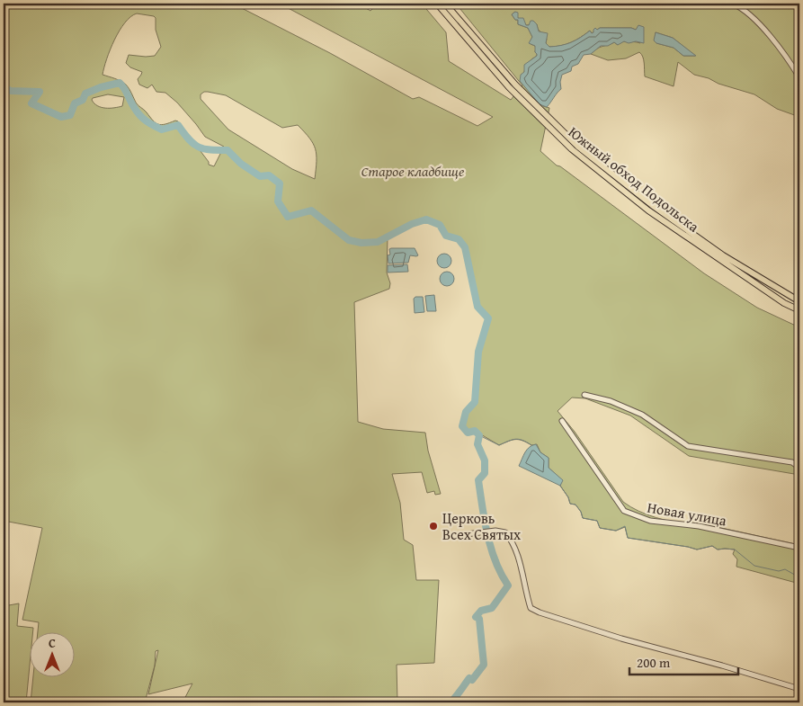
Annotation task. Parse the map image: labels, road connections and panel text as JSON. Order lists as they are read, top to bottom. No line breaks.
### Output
{"streets":{"main road":["Южный обход Подольска"],"street":["Новая улица"]},"parks":["Старое кладбище"],"places":["Церковь Всех Святых"],"scale_bar":"200 m","north":"top"}
